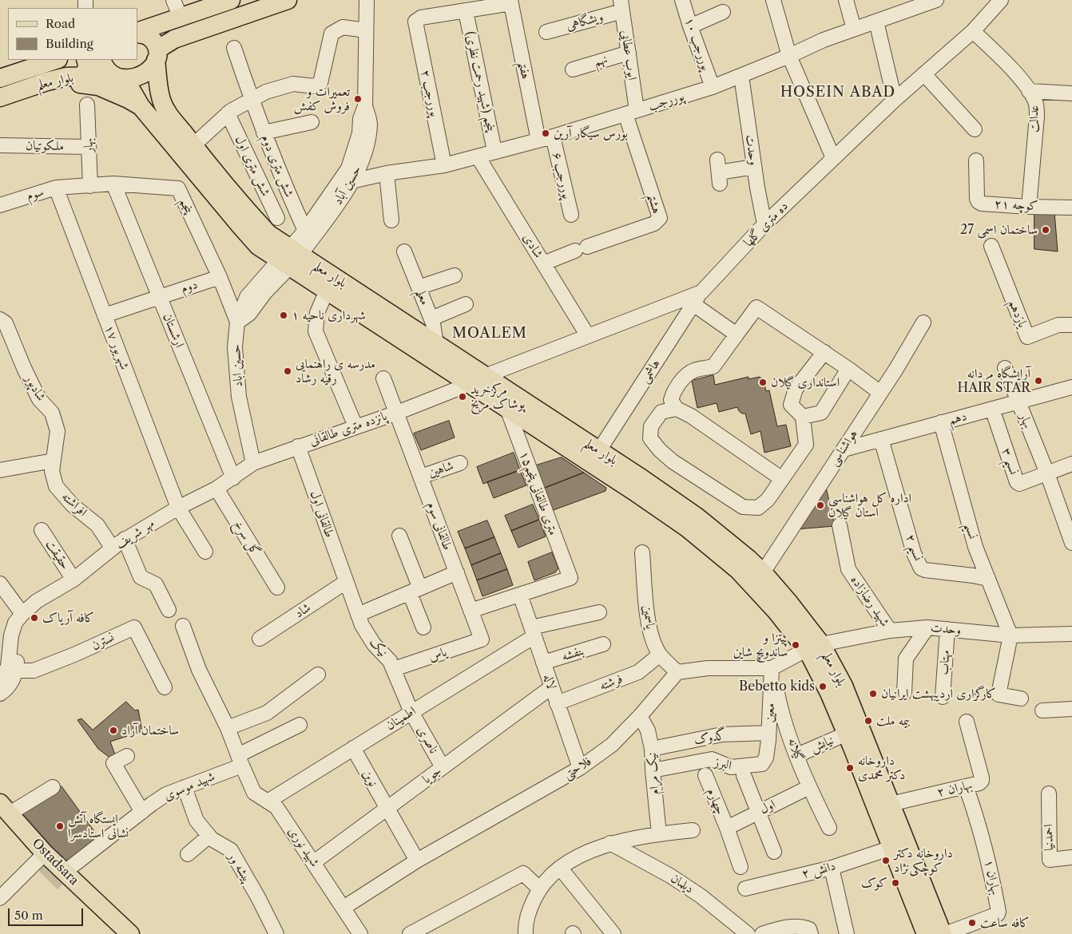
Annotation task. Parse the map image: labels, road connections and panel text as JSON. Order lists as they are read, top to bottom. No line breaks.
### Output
{"streets":{"main road":["بلوار معلم","Ostadsara"],"street":["ویشگاهی","پوررجب ۱۰","ایوب عطایی","نهم","هفتم","پنجم (شهید رحمت نظری)","پوررجب ۲","پوررجب","عدالت","بهار","ملکوتیان","وحدت","شش متری اول","شش متری دوم","پوررجب ۶","حسین آباد","سوم","هشتم","کوچه ۲۱","پنجم","ده متری گلها","شادی","دوم","معلم","یازدهم","ارشستان","۱۷ شهریور","حسین اباد","هاشمی","شادپور","دهم","پانزده متری طالقانی","هواشناسی","نسیم ۳","شاهین","۱۵متری طالقانی پنجم","افراشته","طالقانی اول","طالقانی سوم","نسیم","مهر شریف","گل سرخ","نسیم ٢","حقیقت","شهید رضازاده","شاد","یاسمین","نسترن","نیک","بنفشه","یاس","مهتاب","لاله","فرشته","معین","اطمینان","گدوک","ناصری","نیایش","گیلانه","البرز","فلاحتی","نیک مرام","جویا","نوین","شهید موسوی","بهاران ۲","چهارم","اول","احمدنیا","شهید نوری","پیشه ور","دانش ۲","بهاران ۱","دیلمان"]},"crossings":[["ویشگاهی","ایوب عطایی"],["پوررجب ۱۰","پوررجب"],["ایوب عطایی","نهم"],["ایوب عطایی","پوررجب"],["ایوب عطایی","هشتم"],["هفتم","پوررجب"],["بلوار معلم","وحدت"],["بلوار معلم","حسین آباد"],["بلوار معلم","ده متری گلها"],["بلوار معلم","معلم"],["بلوار معلم","حسین اباد"],["بلوار معلم","هاشمی"],["بلوار معلم","پانزده متری طالقانی"],["بلوار معلم","هواشناسی"],["بلوار معلم","۱۵متری طالقانی پنجم"],["بلوار معلم","نیایش"],["بلوار معلم","بهاران ۲"],["بلوار معلم","دانش ۲"],["بلوار معلم","بهاران ۱"],["پنجم (شهید رحمت نظری)","پوررجب ۲"],["پنجم (شهید رحمت نظری)","پوررجب"],["پوررجب ۲","پوررجب"],["پوررجب","وحدت"],["پوررجب","پوررجب ۶"],["پوررجب","حسین آباد"],["پوررجب","هشتم"],["پوررجب","شادی"],["عدالت","کوچه ۲۱"],["عدالت","ده متری گلها"],["بهار","ملکوتیان"],["بهار","پنجم"],["بهار","دهم"],["بهار","نسیم ۳"],["وحدت","ده متری گلها"],["وحدت","نسیم"],["وحدت","شهید رضازاده"],["وحدت","مهتاب"],["شش متری دوم","حسین آباد"],["حسین آباد","پنجم"],["حسین آباد","حسین اباد"],["سوم","پنجم"],["سوم","۱۷ شهریور"],["هشتم","شادی"],["پنجم","دوم"],["پنجم","ارشستان"],["پنجم","حسین اباد"],["ده متری گلها","شادی"],["ده متری گلها","هاشمی"],["ده متری گلها","پانزده متری طالقانی"],["دوم","ارشستان"],["ارشستان","مهر شریف"],["۱۷ شهریور","مهر شریف"],["حسین اباد","پانزده متری طالقانی"],["حسین اباد","مهر شریف"],["شادپور","افراشته"],["دهم","هواشناسی"],["دهم","نسیم ۳"],["دهم","نسیم"],["دهم","نسیم ٢"],["پانزده متری طالقانی","طالقانی اول"],["پانزده متری طالقانی","طالقانی سوم"],["پانزده متری طالقانی","مهر شریف"],["شاهین","طالقانی سوم"],["۱۵متری طالقانی پنجم","لاله"],["افراشته","مهر شریف"],["طالقانی اول","شاد"],["طالقانی اول","نیک"],["طالقانی سوم","یاس"],["نسیم","نسیم ٢"],["مهر شریف","گل سرخ"],["مهر شریف","حقیقت"],["مهر شریف","نسترن"],["شاد","نیک"],["یاسمین","فرشته"],["یاسمین","فلاحتی"],["نیک","یاس"],["نیک","اطمینان"],["نیک","ناصری"],["بنفشه","لاله"],["لاله","فرشته"],["لاله","اطمینان"],["لاله","فلاحتی"],["لاله","جویا"],["معین","گدوک"],["معین","گیلانه"],["معین","البرز"],["اطمینان","ناصری"],["اطمینان","نوین"],["اطمینان","شهید نوری"],["گدوک","نیک مرام"],["ناصری","جویا"],["نیایش","گیلانه"],["گیلانه","اول"],["البرز","نیک مرام"],["فلاحتی","نیک مرام"],["فلاحتی","نوین"],["فلاحتی","شهید نوری"],["جویا","نوین"],["جویا","شهید نوری"],["شهید موسوی","شهید نوری"],["شهید موسوی","Ostadsara"],["شهید موسوی","پیشه ور"],["بهاران ۲","بهاران ۱"],["چهارم","اول"]],"districts":["HOSEIN ABAD","MOALEM"],"places":["تعمیرات و فروش کفش","بورس سیگار آرین","ساختمان اسمی 27","شهرداری ناحیه ۱","مدرسه ی راهنمایی رقیه رشاد","آرایشگاه مردانه HAIR STAR","استانداری گیلان","مرکزخرید پوشاک مریخ","اداره کل هواشناسی استان گیلان","کافه آریاک","پیتزا و ساندویچ شاین","Bebetto kids","کارگزاری اردیبهشت ایرانیان","بیمه ملت","ساختمان آراد","داروخانه دکتر محمدی","ایستگاه آتش نشانی استادسرا","داروخانه دکتر کوچکی‌نژاد","کوک","کافه ساعت"],"legend":["Road","Building"],"scale_bar":"50 m"}
